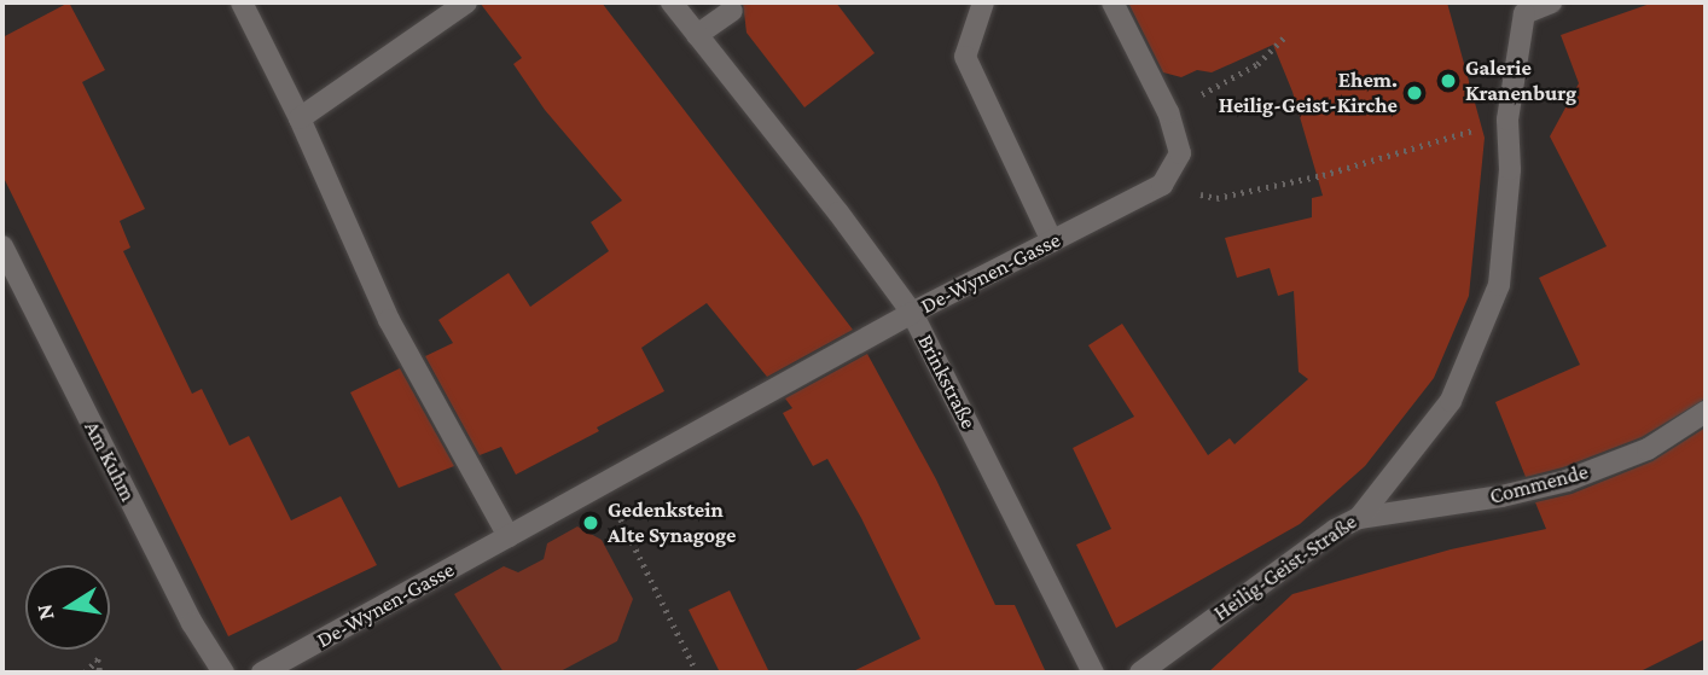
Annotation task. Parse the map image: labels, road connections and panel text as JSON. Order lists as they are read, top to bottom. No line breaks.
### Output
{"streets":{"street":["De-Wynen-Gasse","Brinkstraße","Am Kuhm","Commende","Heilig-Geist-Straße"]},"crossings":[["De-Wynen-Gasse","Brinkstraße"],["Commende","Heilig-Geist-Straße"]],"places":["Galerie Kranenburg","Ehem. Heilig-Geist-Kirche","Gedenkstein Alte Synagoge"],"north":"left"}
